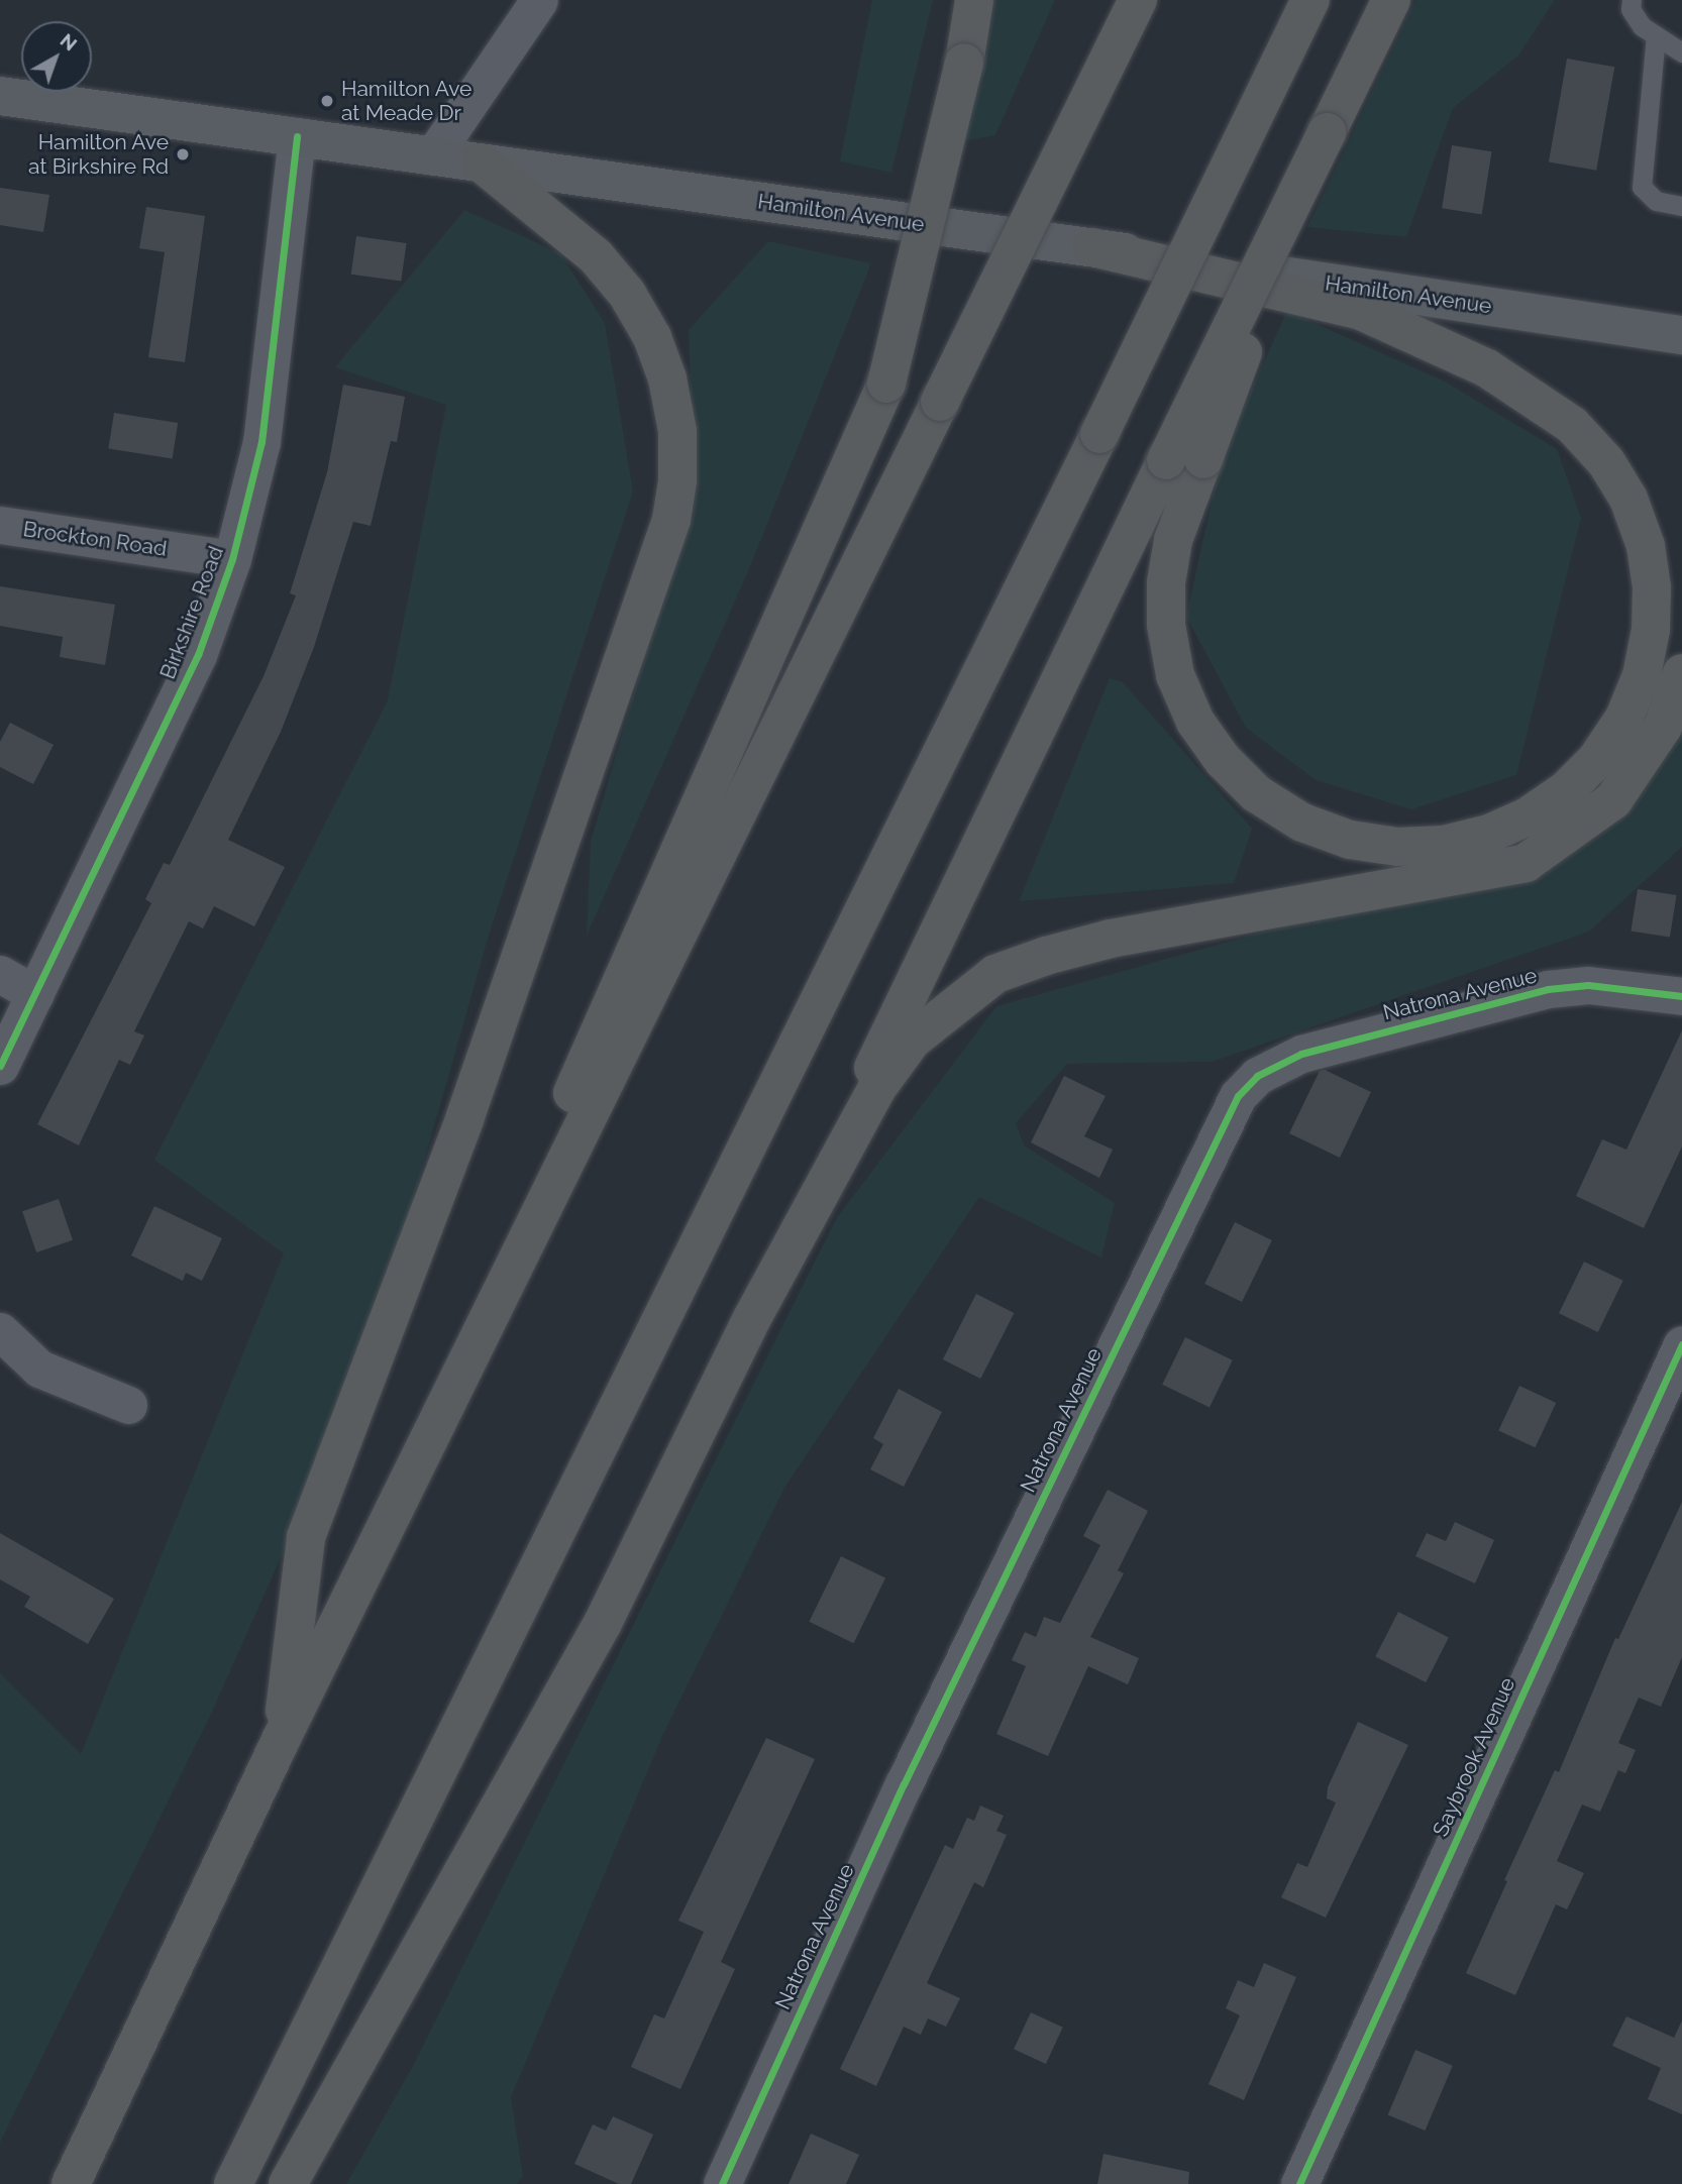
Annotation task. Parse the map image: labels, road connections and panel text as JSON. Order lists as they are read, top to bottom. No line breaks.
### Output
{"streets":{"main road":["Hamilton Avenue"],"street":["Brockton Road","Birkshire Road","Natrona Avenue","Saybrook Avenue"]},"crossings":[["Hamilton Avenue","Birkshire Road"],["Brockton Road","Birkshire Road"]],"places":["Hamilton Ave at Meade Dr","Hamilton Ave at Birkshire Rd"],"north":"top right"}
